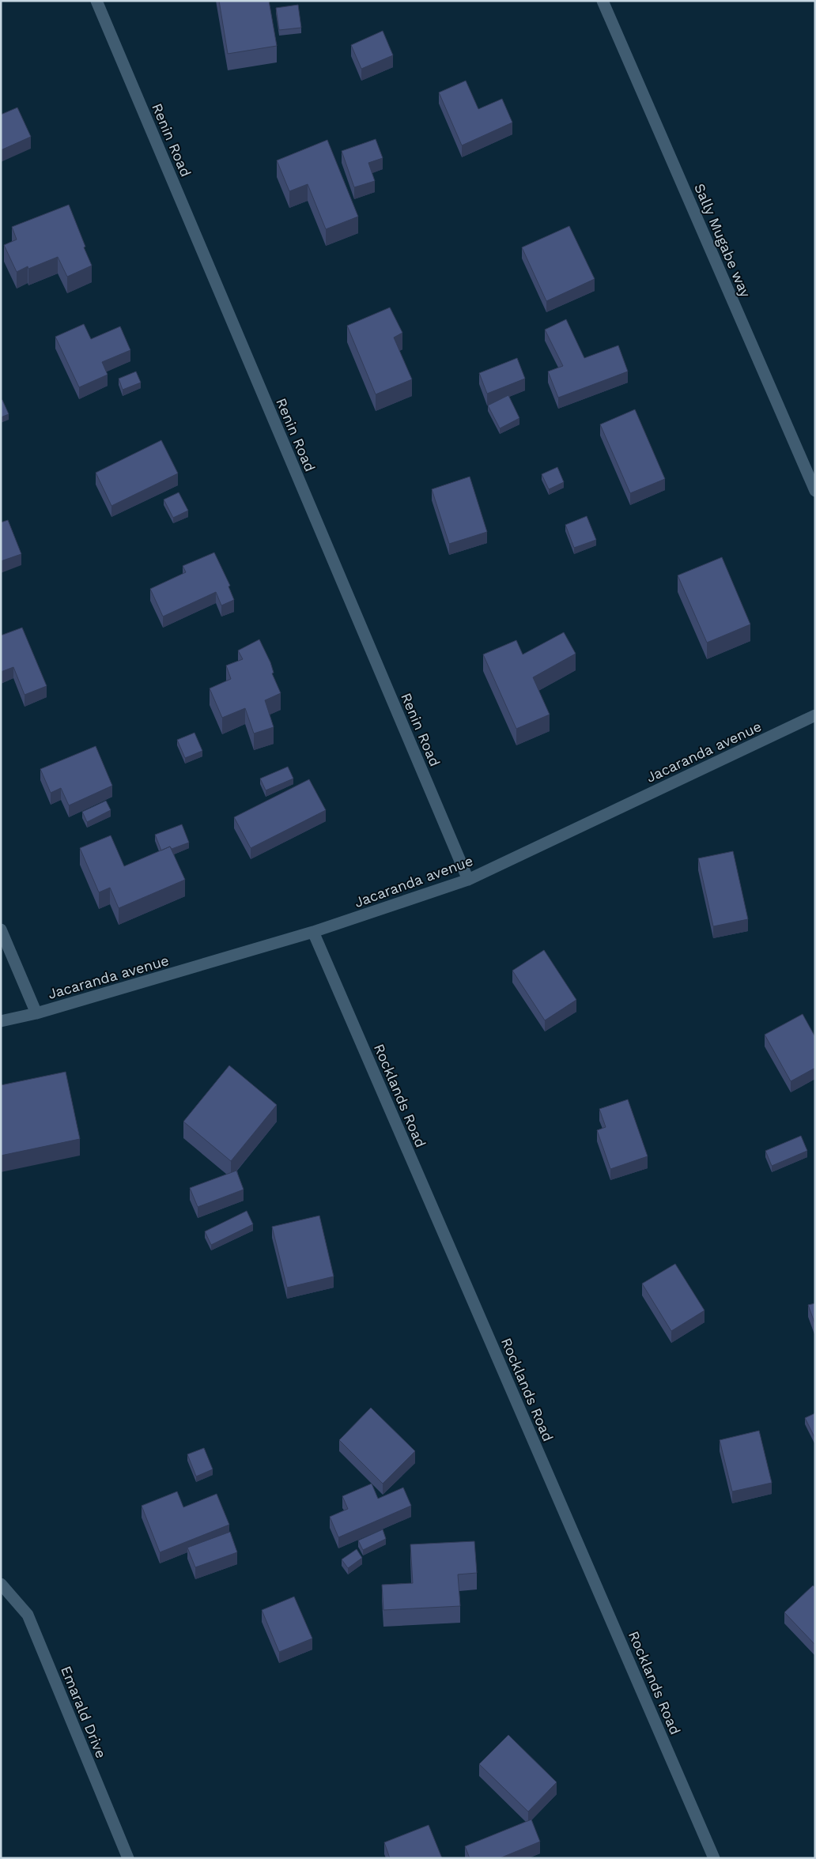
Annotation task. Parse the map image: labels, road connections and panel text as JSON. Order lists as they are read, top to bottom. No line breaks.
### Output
{"streets":{"street":["Renin Road","Sally Mugabe way","Jacaranda avenue","Rocklands Road","Emarald Drive"]},"crossings":[["Renin Road","Jacaranda avenue"],["Jacaranda avenue","Rocklands Road"]]}
